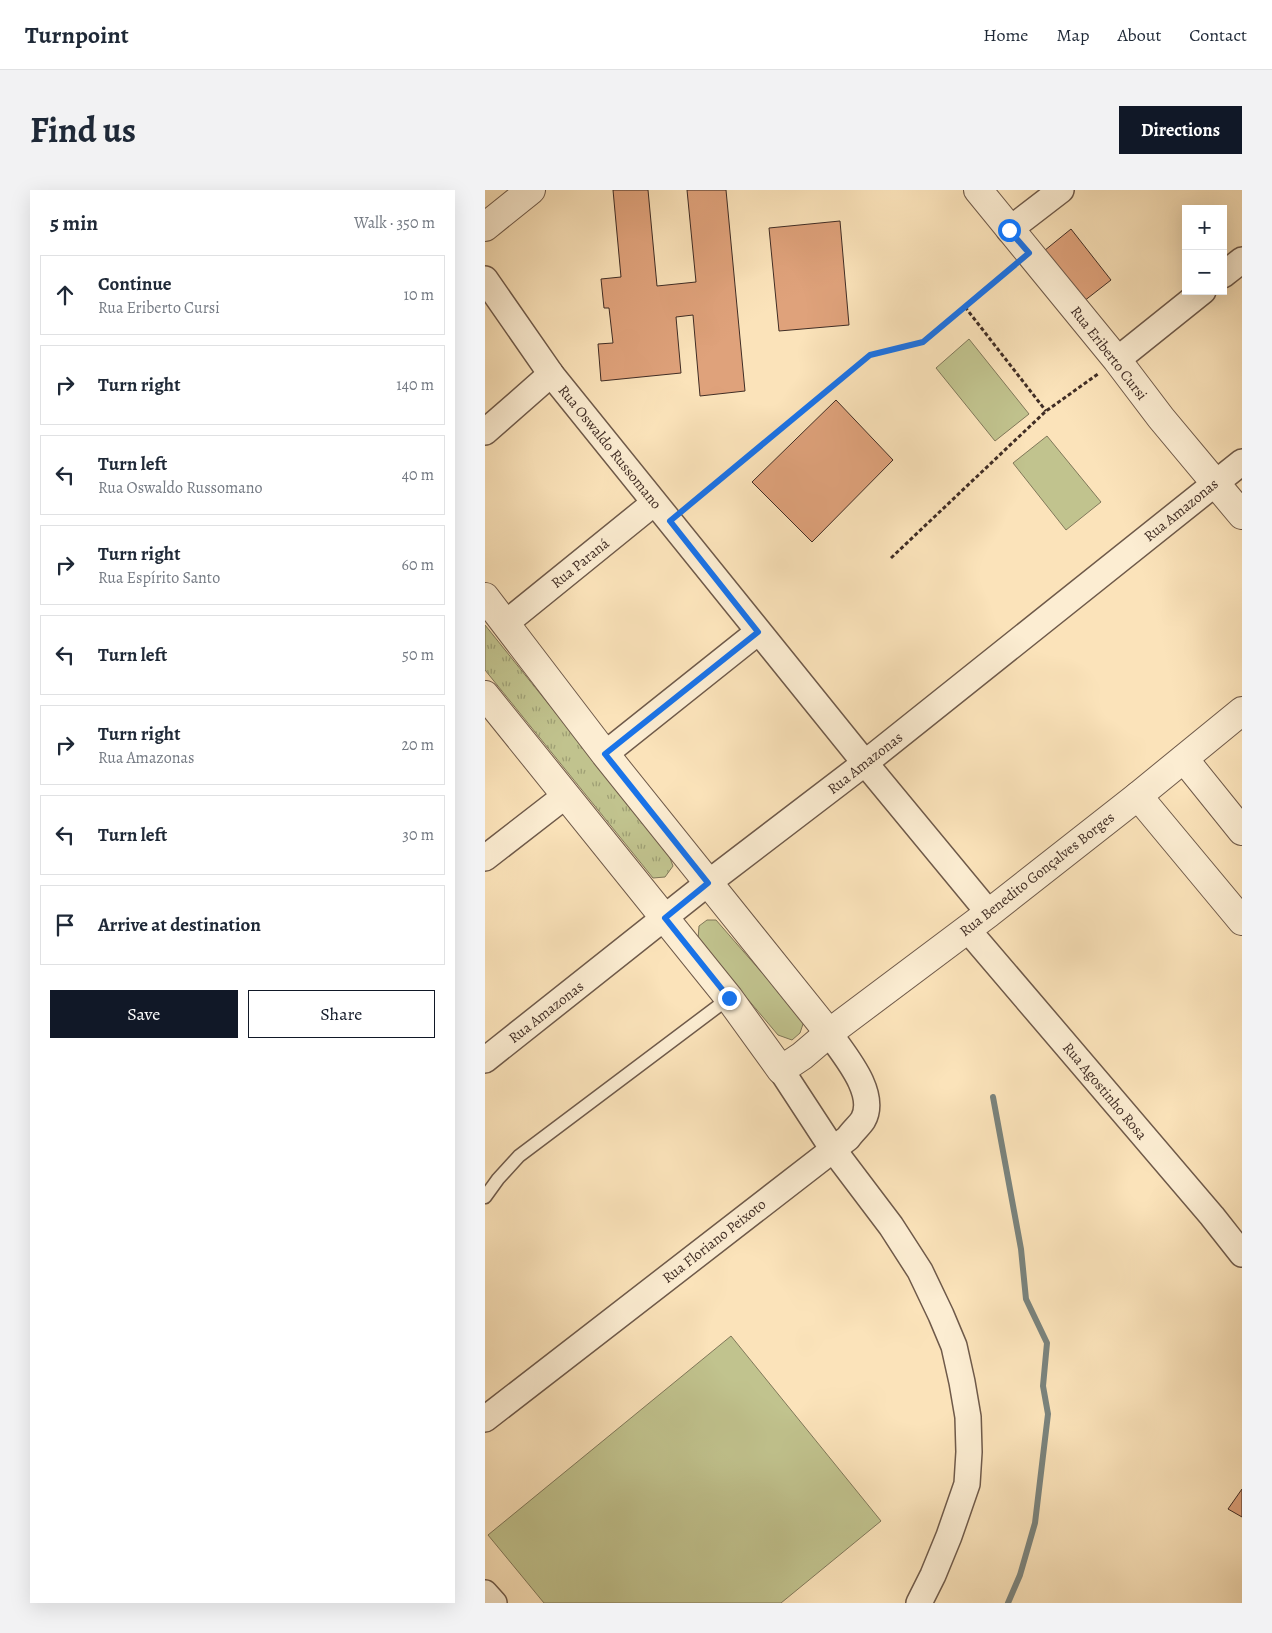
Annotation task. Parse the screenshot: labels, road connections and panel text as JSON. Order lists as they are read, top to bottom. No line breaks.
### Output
{"streets":{"street":["Rua Eriberto Cursi","Rua Oswaldo Russomano","Rua Amazonas","Rua Paraná","Rua Benedito Gonçalves Borges","Rua Agostinho Rosa","Rua Floriano Peixoto"]},"crossings":[["Rua Eriberto Cursi","Rua Amazonas"],["Rua Oswaldo Russomano","Rua Amazonas"],["Rua Oswaldo Russomano","Rua Paraná"],["Rua Oswaldo Russomano","Rua Benedito Gonçalves Borges"],["Rua Benedito Gonçalves Borges","Rua Agostinho Rosa"],["Rua Benedito Gonçalves Borges","Rua Floriano Peixoto"]],"page":{"header":"Turnpoint","nav":["Home","Map","About","Contact"],"title":"Find us","buttons":["Directions",["Save","Share"]],"heading":["5 min","Walk · 350 m"],"map_buttons":["+","−"],"list":[["Continue","Rua Eriberto Cursi","10 m"],["Turn right","140 m"],["Turn left","Rua Oswaldo Russomano","40 m"],["Turn right","Rua Espírito Santo","60 m"],["Turn left","50 m"],["Turn right","Rua Amazonas","20 m"],["Turn left","30 m"],"Arrive at destination"]}}
